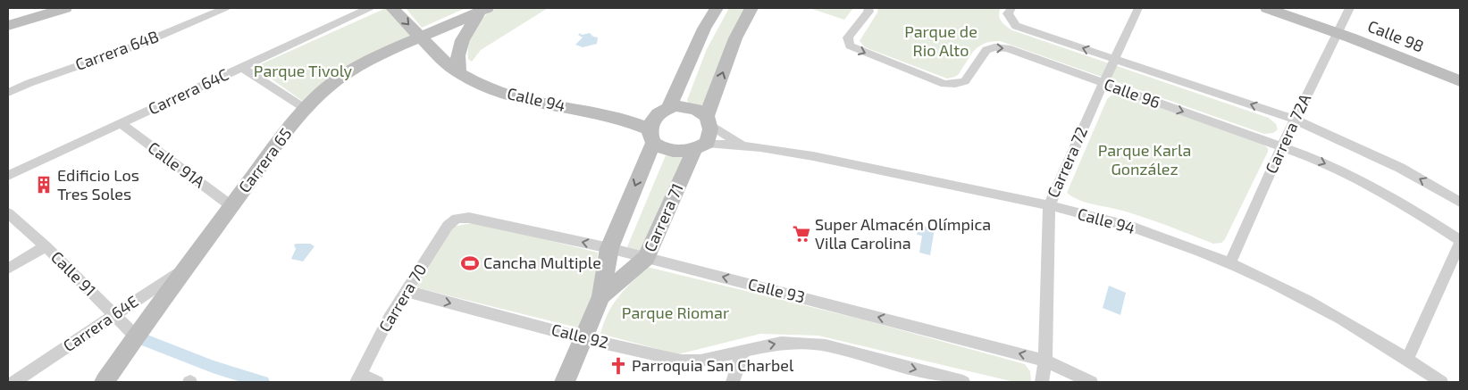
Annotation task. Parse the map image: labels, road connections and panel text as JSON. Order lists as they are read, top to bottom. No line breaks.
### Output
{"streets":{"street":["Calle 98","Carrera 64B","Carrera 64C","Calle 96","Calle 94","Carrera 72A","Carrera 65","Carrera 72","Calle 91A","Carrera 71","Calle 91","Calle 93","Carrera 70","Carrera 64E","Calle 92"]},"crossings":[["Calle 98","Carrera 72A"],["Carrera 64C","Calle 91A"],["Calle 96","Carrera 72A"],["Calle 96","Carrera 72"],["Calle 94","Carrera 72A"],["Calle 94","Carrera 65"],["Calle 94","Carrera 72"],["Calle 94","Carrera 71"],["Carrera 65","Calle 91A"],["Carrera 65","Calle 91"],["Carrera 65","Carrera 64E"],["Carrera 72","Calle 93"],["Carrera 71","Calle 93"],["Carrera 71","Calle 92"],["Calle 91","Carrera 64E"],["Calle 93","Carrera 70"],["Carrera 70","Calle 92"]],"one_way":["Calle 93","Calle 92"],"parks":["Parque de Rio Alto","Parque Tivoly","Parque Karla González","Parque Riomar"],"places":{"building":["Edificio Los Tres Soles"],"supermarket":["Super Almacén Olímpica Villa Carolina"],"sports":["Cancha Multiple"],"church":["Parroquia San Charbel"]}}
